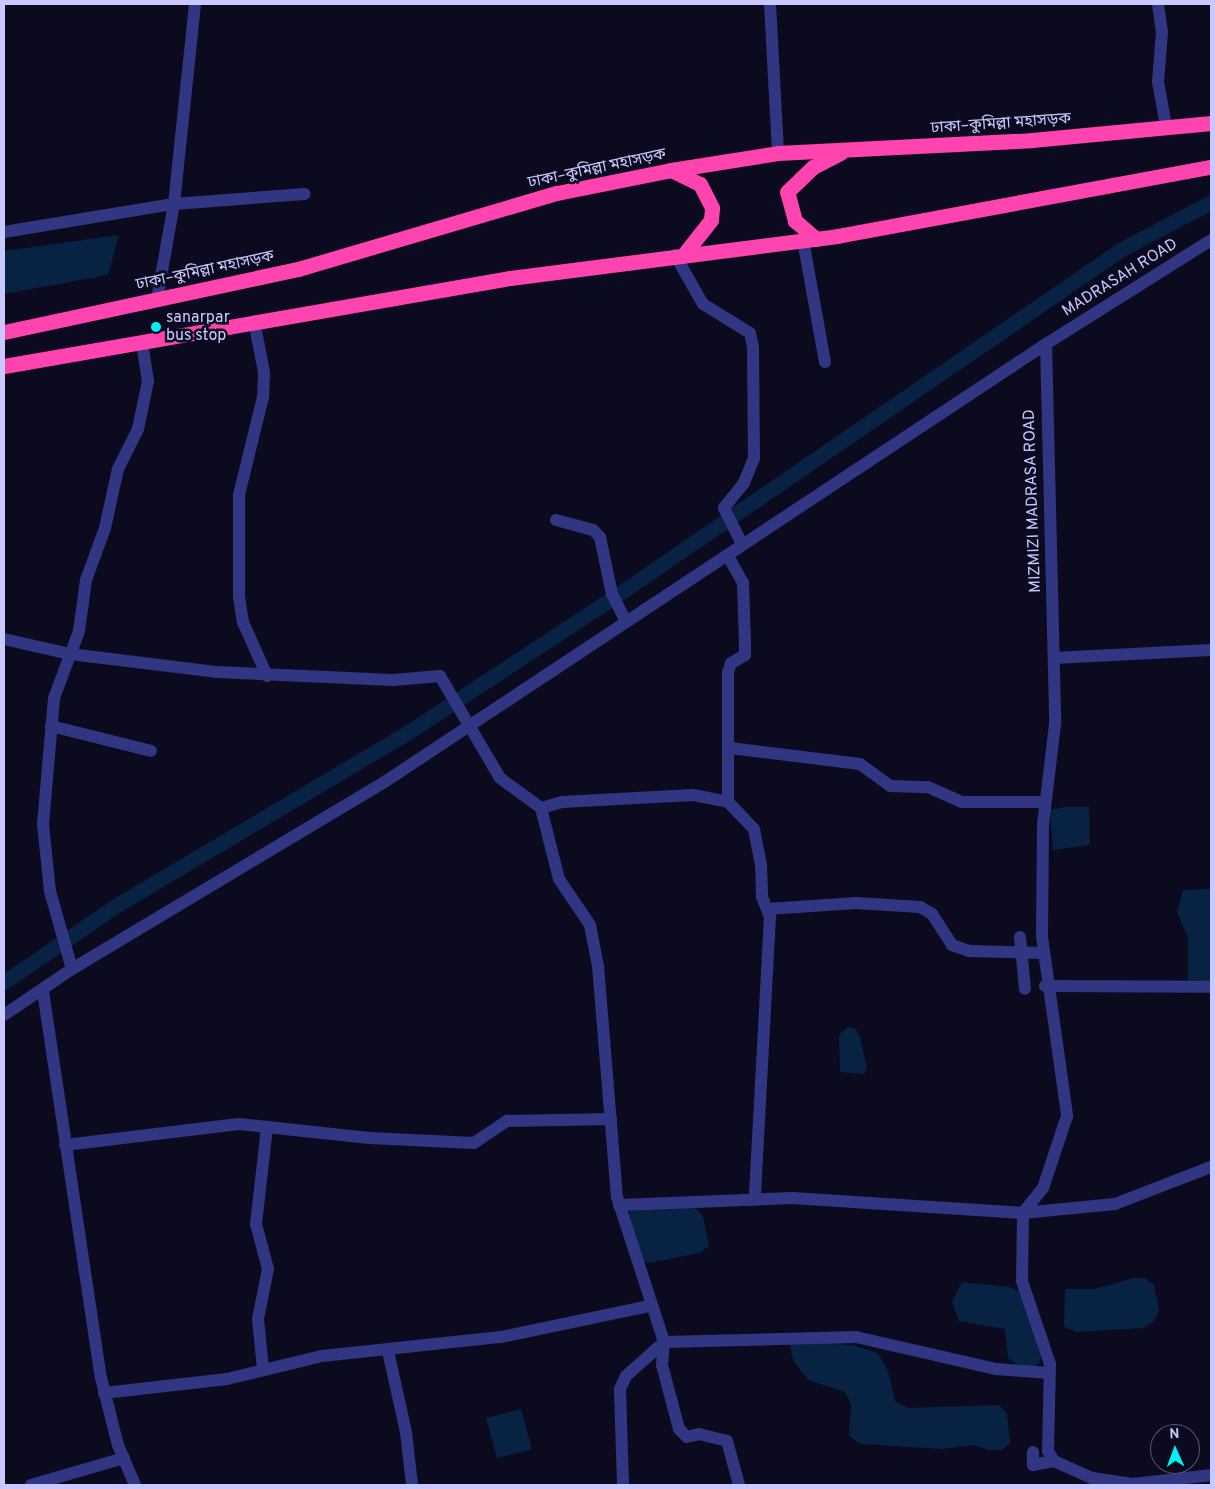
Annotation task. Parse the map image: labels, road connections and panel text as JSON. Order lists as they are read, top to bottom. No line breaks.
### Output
{"streets":{"highway":["ঢাকা–কুমিল্লা মহাসড়ক"],"street":["MADRASAH ROAD","MIZMIZI MADRASA ROAD"]},"crossings":[["MADRASAH ROAD","MIZMIZI MADRASA ROAD"]],"places":["sanarpar bus stop"],"north":"top"}
